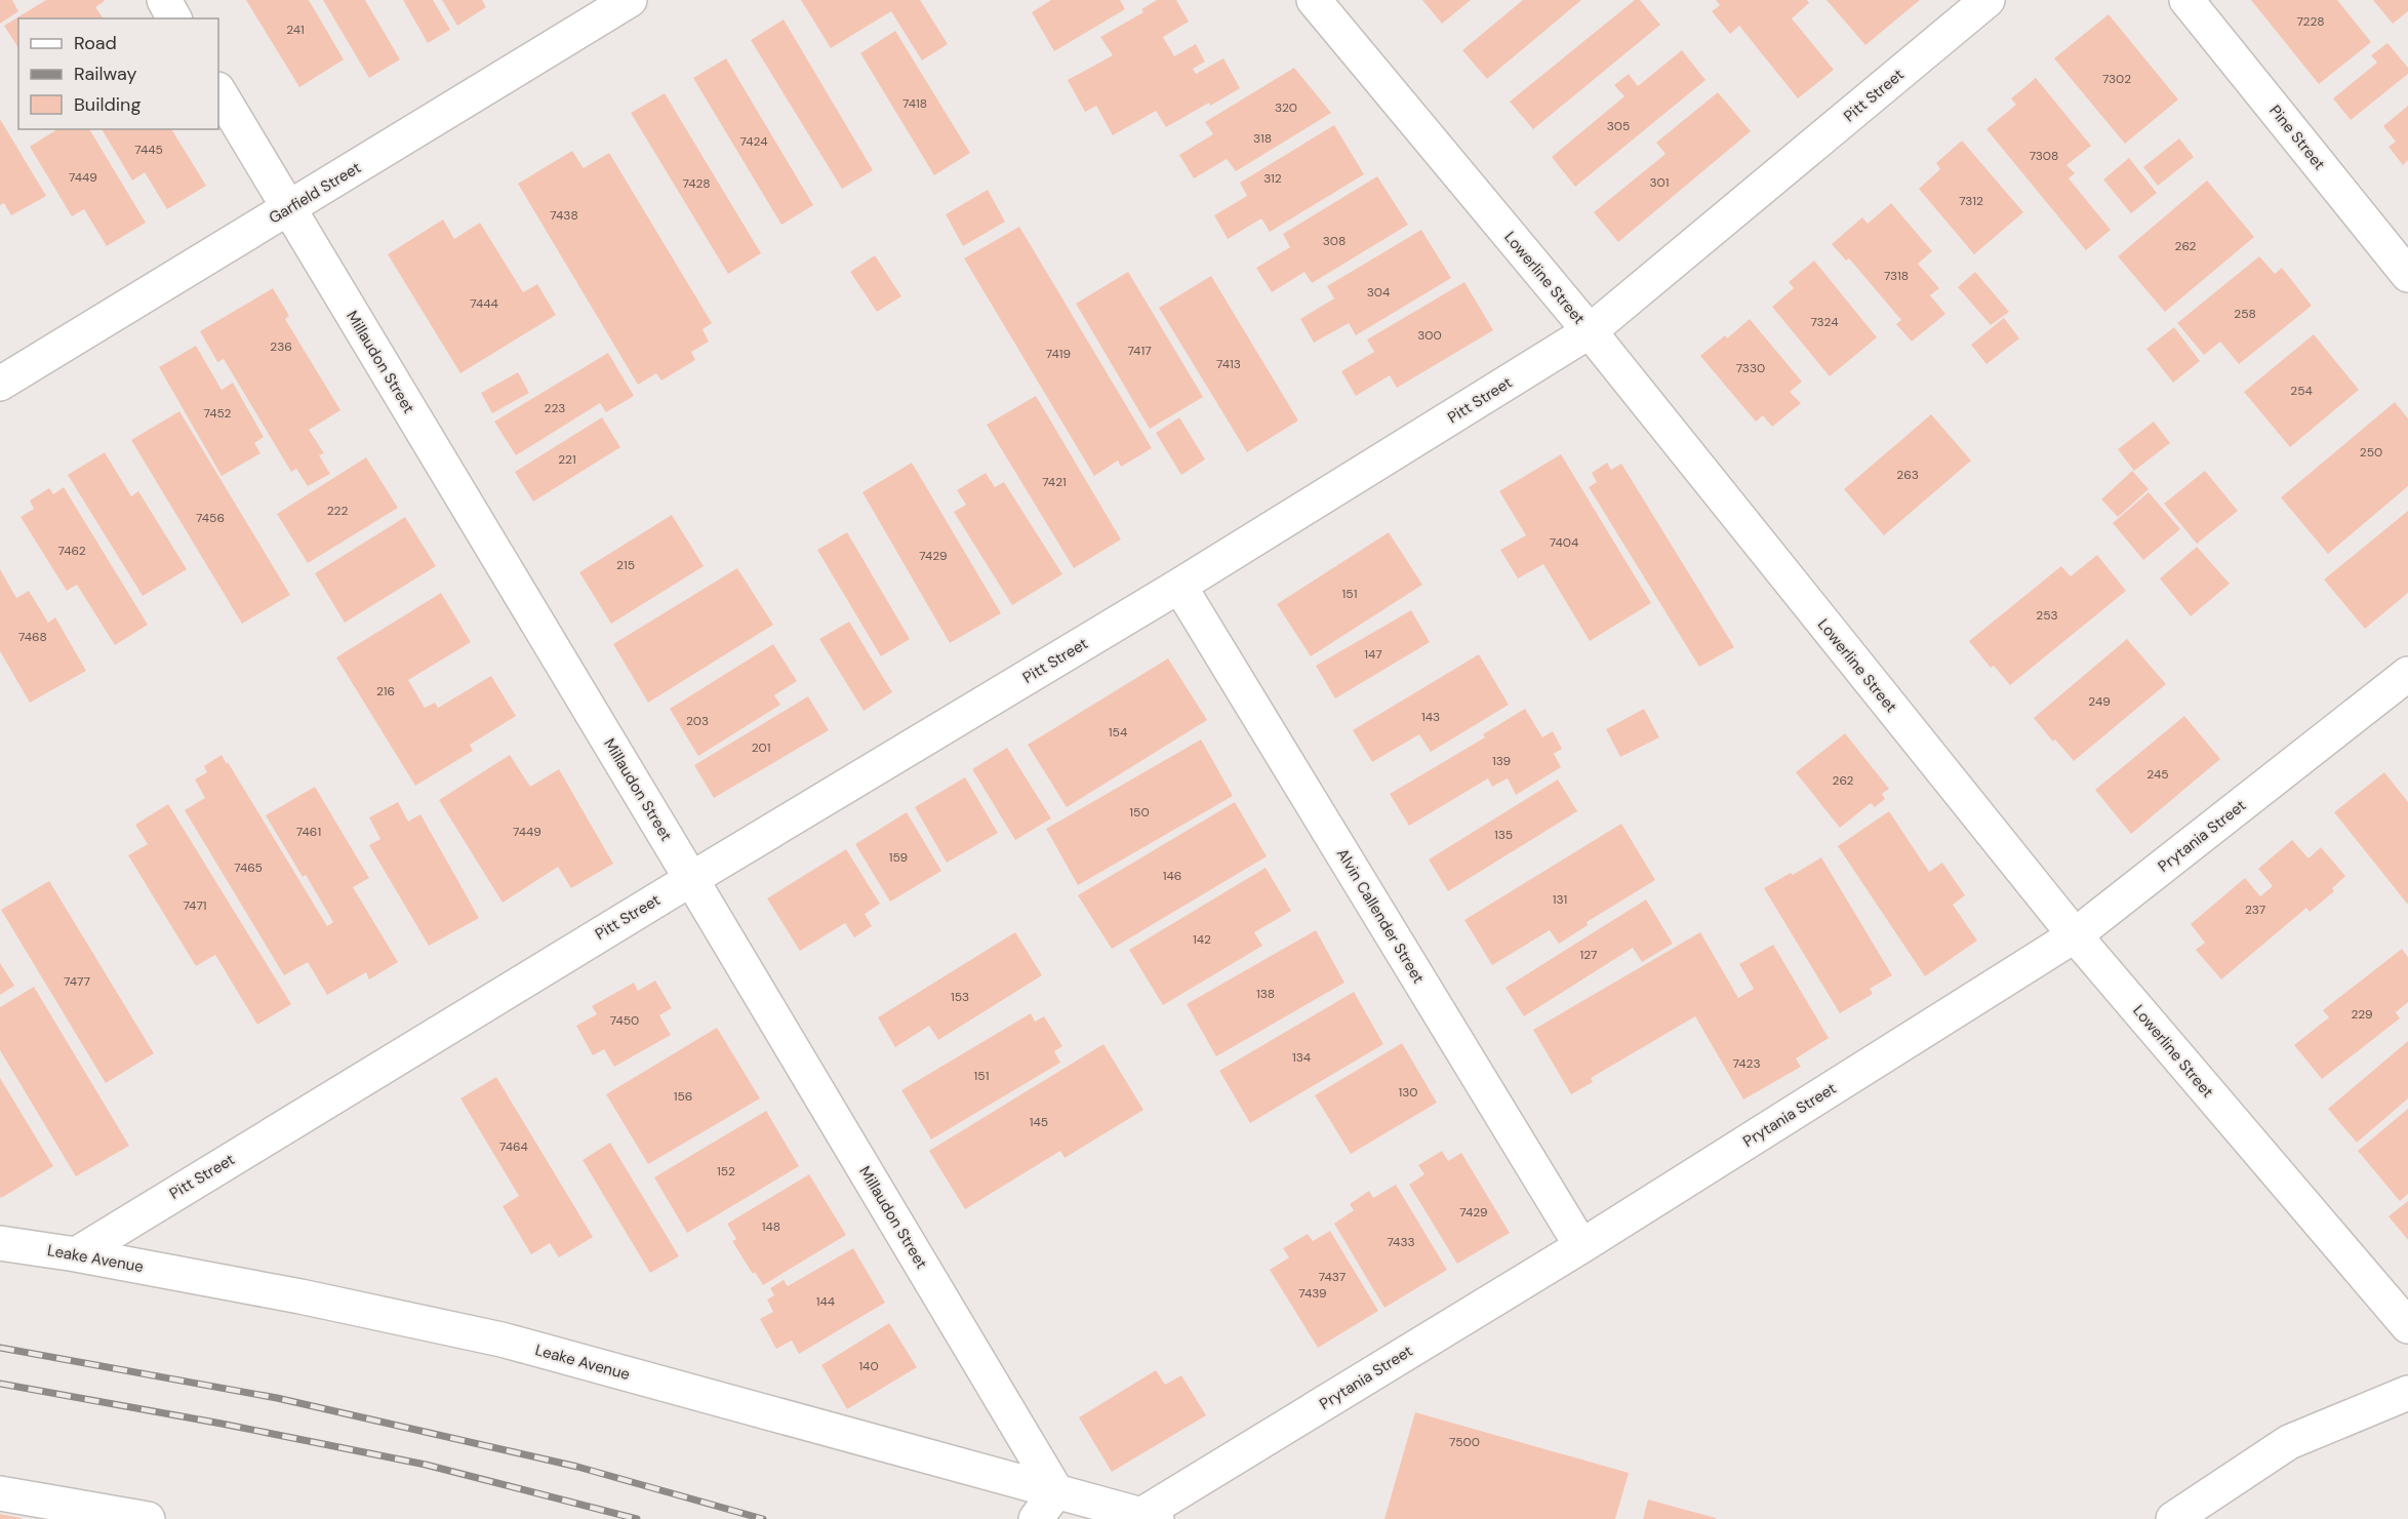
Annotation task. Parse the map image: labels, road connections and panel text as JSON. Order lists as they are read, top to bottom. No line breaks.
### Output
{"streets":{"street":["Pitt Street","Pine Street","Garfield Street","Lowerline Street","Millaudon Street","Prytania Street","Alvin Callender Street","Leake Avenue"]},"crossings":[["Pitt Street","Lowerline Street"],["Pitt Street","Millaudon Street"],["Pitt Street","Alvin Callender Street"],["Pitt Street","Leake Avenue"],["Garfield Street","Millaudon Street"],["Lowerline Street","Prytania Street"],["Millaudon Street","Leake Avenue"],["Prytania Street","Alvin Callender Street"],["Prytania Street","Leake Avenue"]],"house_numbers":["7228","241","7302","7418","320","305","318","7424","7445","7308","7449","312","301","7428","7312","7438","308","262","7318","304","7444","258","7324","300","236","7417","7419","7413","7330","254","223","7452","250","221","263","7421","222","7456","7404","7462","7429","215","151","253","7468","147","216","249","143","203","154","201","139","245","262","150","7461","7449","135","159","7465","146","131","7471","237","142","127","7477","138","153","229","7450","134","7423","151","130","156","145","7464","152","7429","148","7433","7437","7439","144","140","7500"],"legend":["Road","Railway","Building"]}
